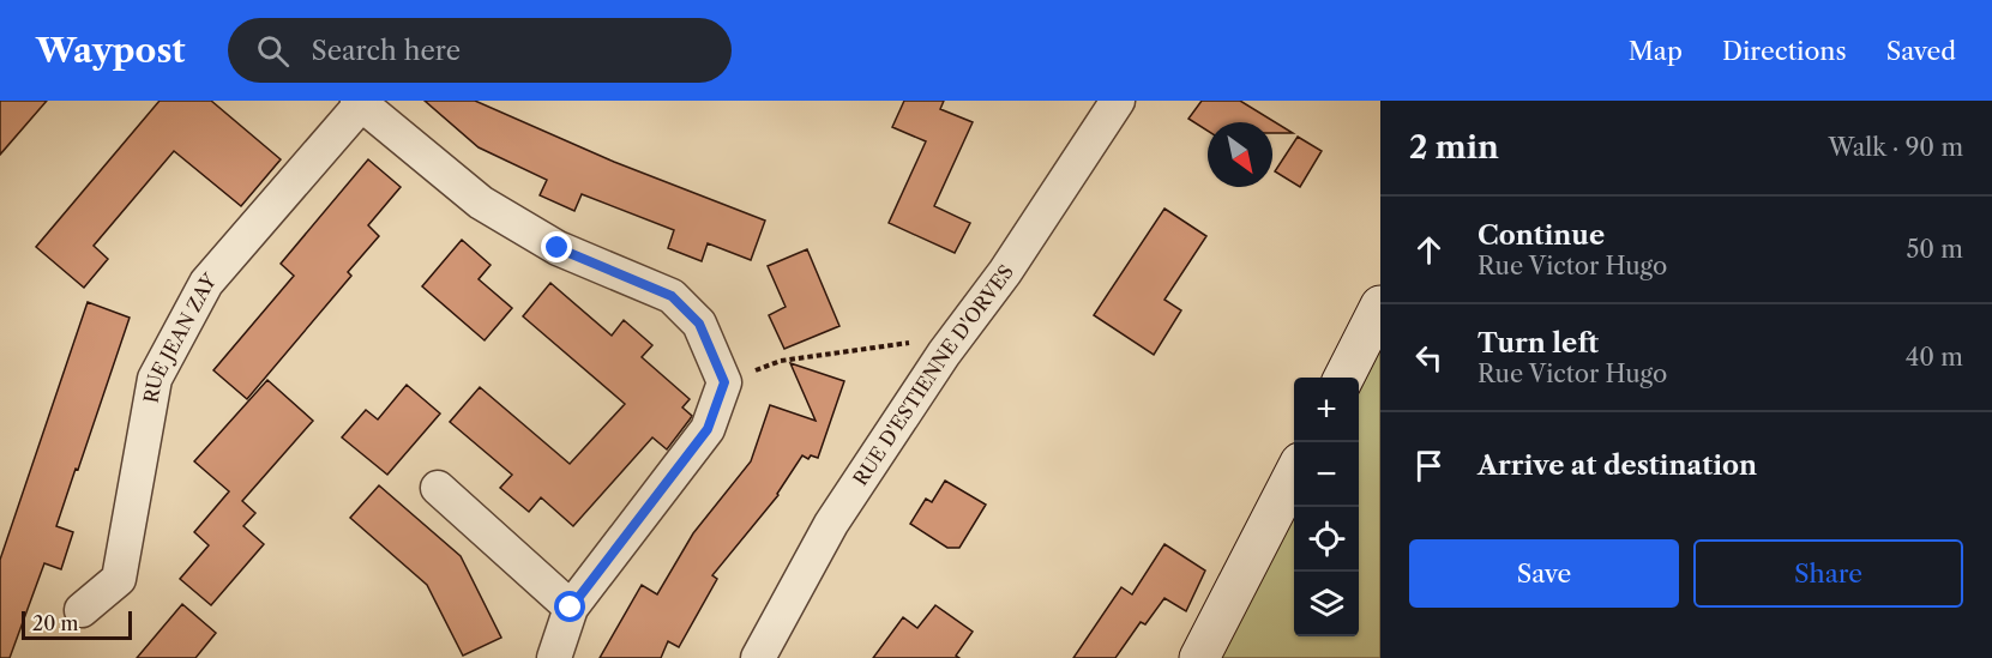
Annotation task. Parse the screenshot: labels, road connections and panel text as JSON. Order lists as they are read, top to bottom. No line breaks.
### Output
{"streets":{"street":["RUE JEAN ZAY","RUE D'ESTIENNE D'ORVES"]},"scale_bar":"20 m","north":"bottom right","page":{"header":"Waypost","search":"Search here","nav":["Map","Directions","Saved"],"heading":["2 min","Walk · 90 m"],"list":[["Continue","Rue Victor Hugo","50 m"],["Turn left","Rue Victor Hugo","40 m"],"Arrive at destination"],"map_buttons":["+","−"],"buttons":["Save","Share"],"scale":"20 m"}}
